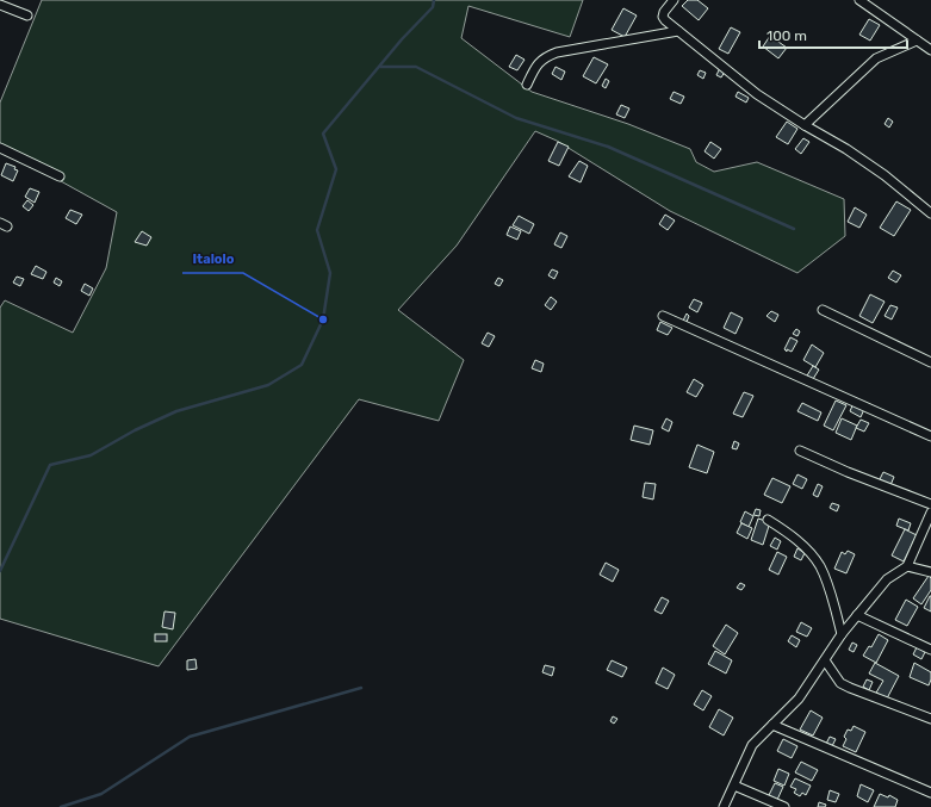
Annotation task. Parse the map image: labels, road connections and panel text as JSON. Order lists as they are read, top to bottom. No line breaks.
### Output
{"places":["Italolo"],"scale_bar":"100 m"}
